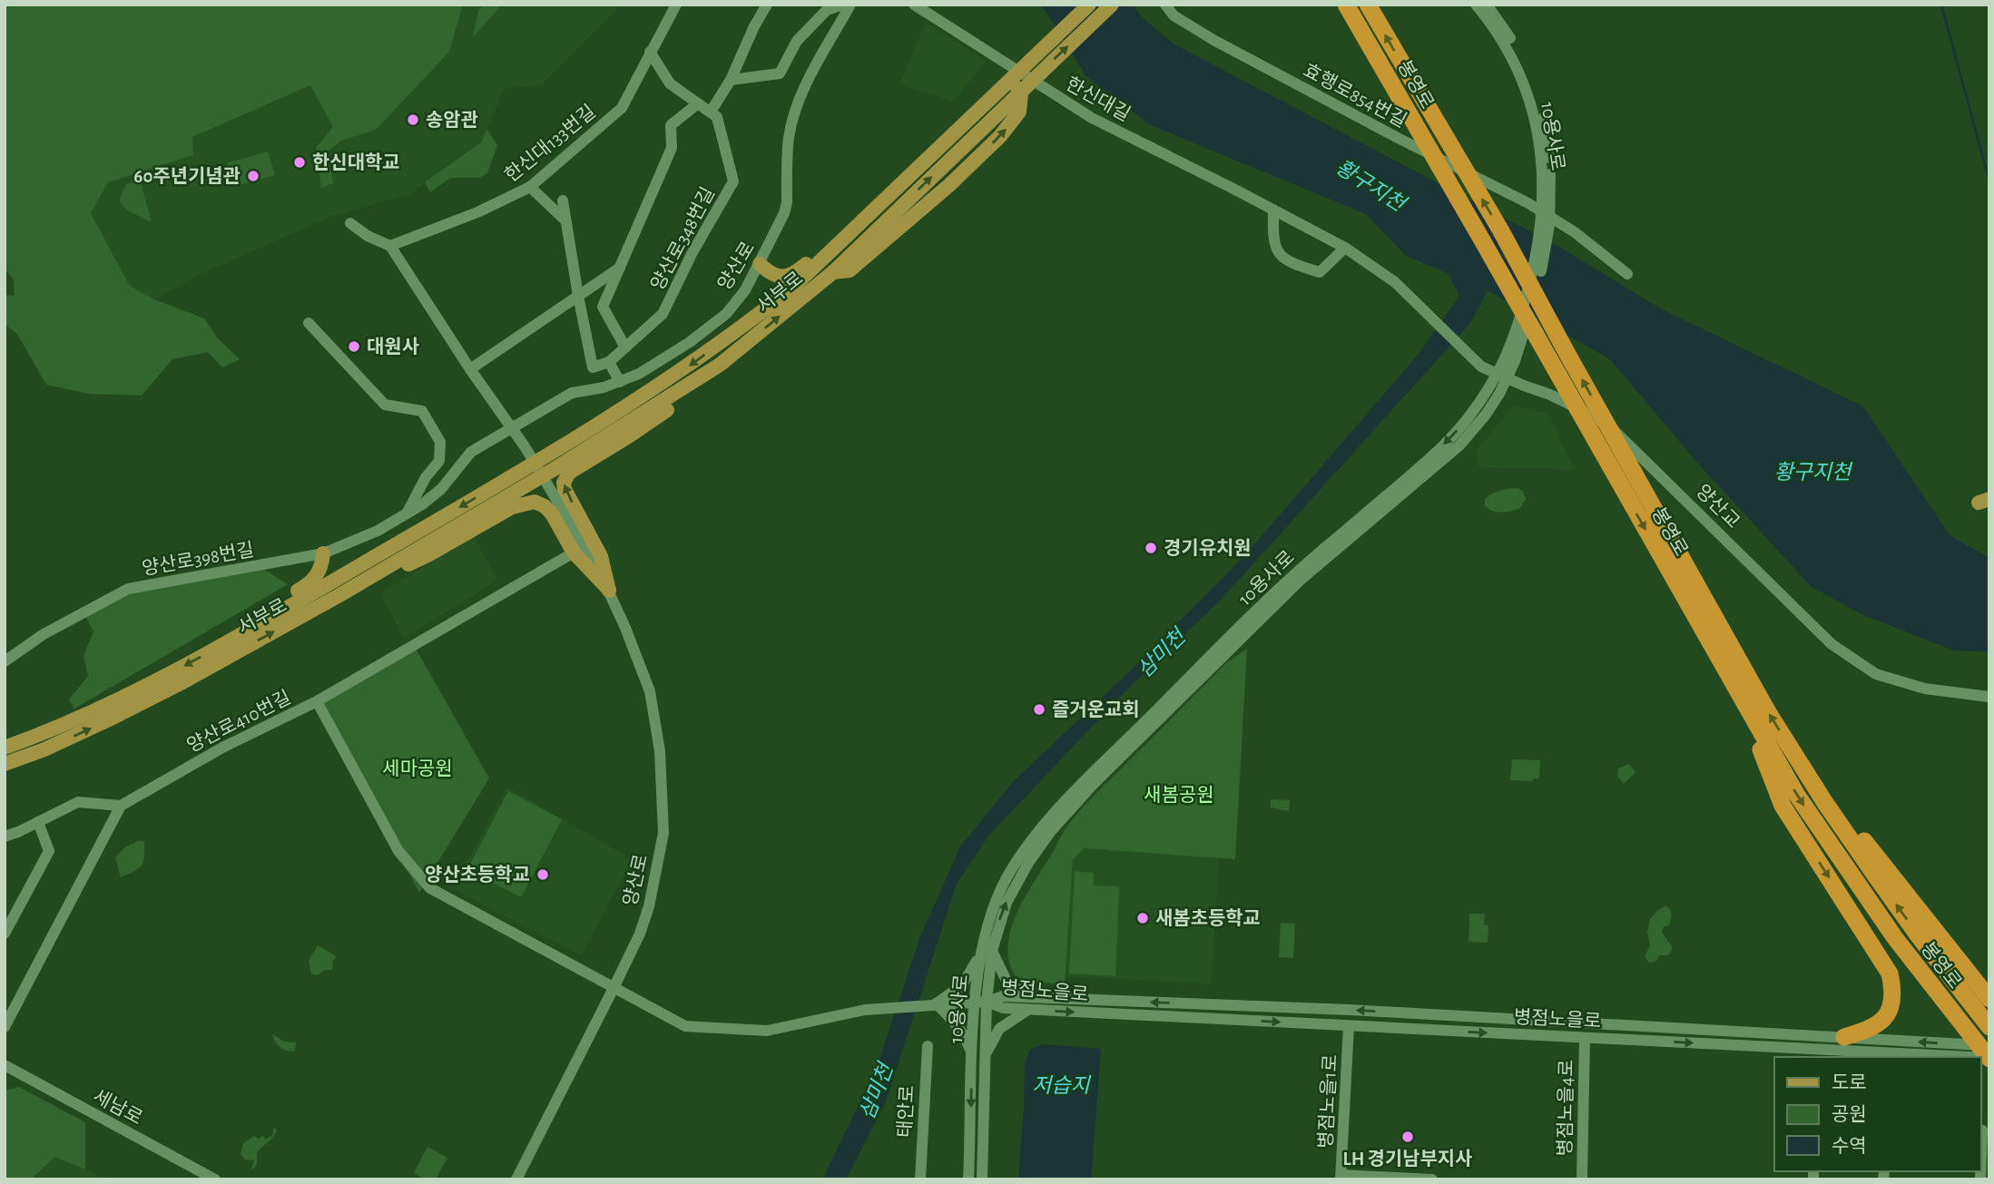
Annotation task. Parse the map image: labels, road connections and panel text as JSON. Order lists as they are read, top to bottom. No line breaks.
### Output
{"streets":{"highway":["봉영로"],"main road":["서부로"],"street":["효행로854번길","한신대길","10용사로","한신대133번길","양산로348번길","양산로","양산교","양산로398번길","양산로410번길","병점노을로","병점노을1로","세남로","병점노을4로","태안로"]},"crossings":[["한신대길","양산교"],["10용사로","양산교"],["10용사로","병점노을로"],["양산로","양산로398번길"],["양산로","병점노을로"],["양산로410번길","병점노을로"],["병점노을로","병점노을1로"],["병점노을로","병점노을4로"]],"water":["황구지천","삼미천","저습지"],"parks":["세마공원","새봄공원"],"places":["송암관","한신대학교","60주년기념관","대원사","경기유치원","즐거운교회","양산초등학교","새봄초등학교","LH 경기남부지사"],"legend":["도로","공원","수역"]}
